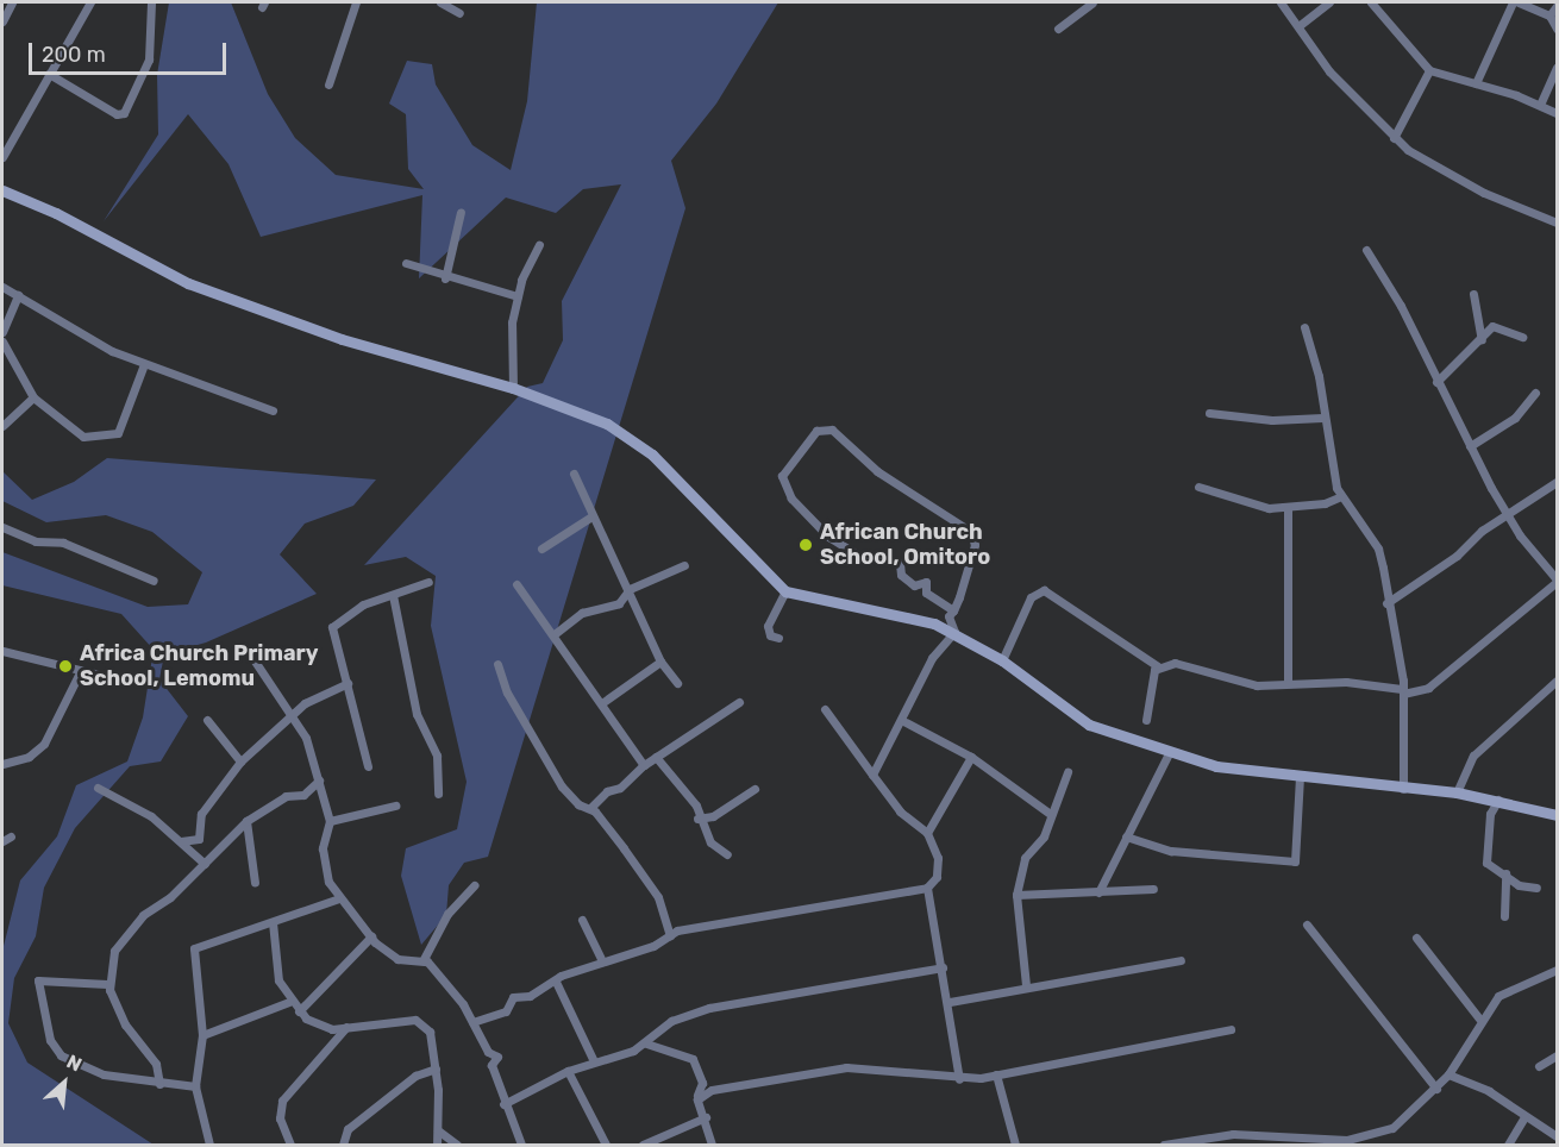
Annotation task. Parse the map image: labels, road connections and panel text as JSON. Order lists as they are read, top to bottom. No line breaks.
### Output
{"places":["African Church School, Omitoro","Africa Church Primary School, Lemomu"],"scale_bar":"200 m","north":"top right"}
